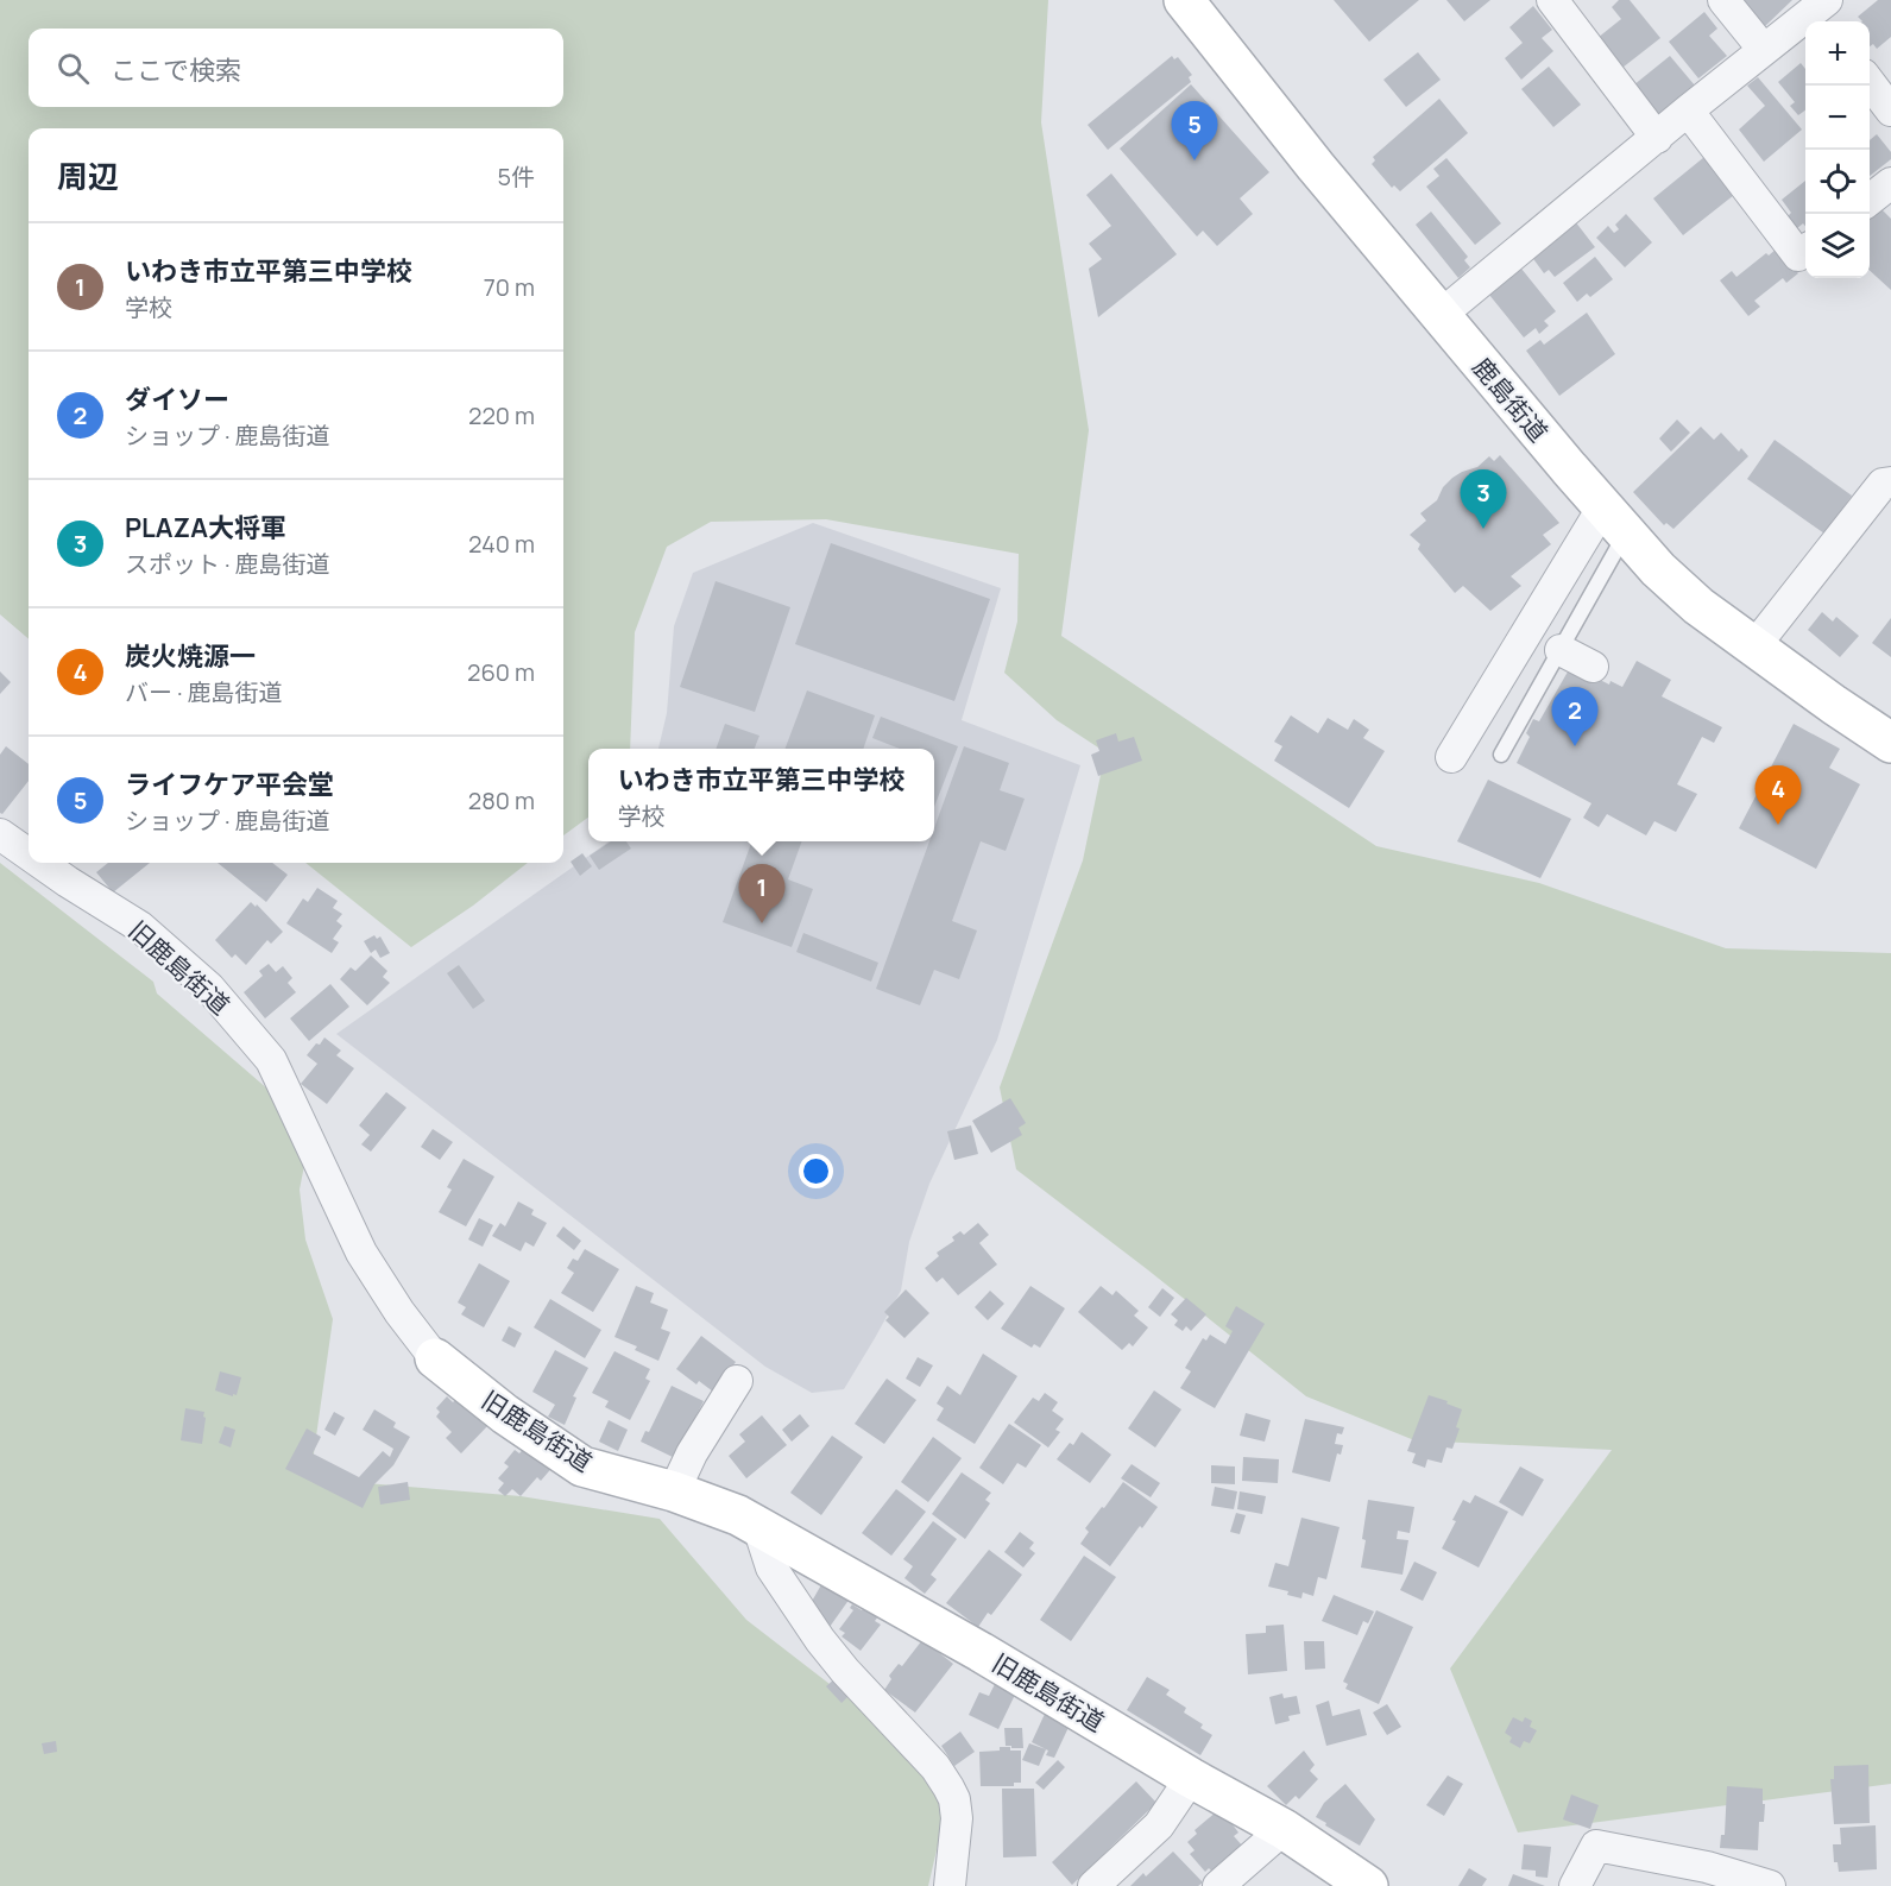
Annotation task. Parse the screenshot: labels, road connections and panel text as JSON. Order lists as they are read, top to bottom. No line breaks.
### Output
{"streets":{"street":["鹿島街道","旧鹿島街道"]},"page":{"map_buttons":["+","−"],"search":"ここで検索","pins":["5","3","2","4","1"],"heading":["周辺","5件"],"list":[{"mark":"1","name":"いわき市立平第三中学校","note":"学校","value":"70 m"},{"mark":"2","name":"ダイソー","note":"ショップ · 鹿島街道","value":"220 m"},{"mark":"3","name":"PLAZA大将軍","note":"スポット · 鹿島街道","value":"240 m"},{"mark":"4","name":"炭火焼源一","note":"バー · 鹿島街道","value":"260 m"},{"mark":"5","name":"ライフケア平会堂","note":"ショップ · 鹿島街道","value":"280 m"}],"popup":["いわき市立平第三中学校","学校"]}}
